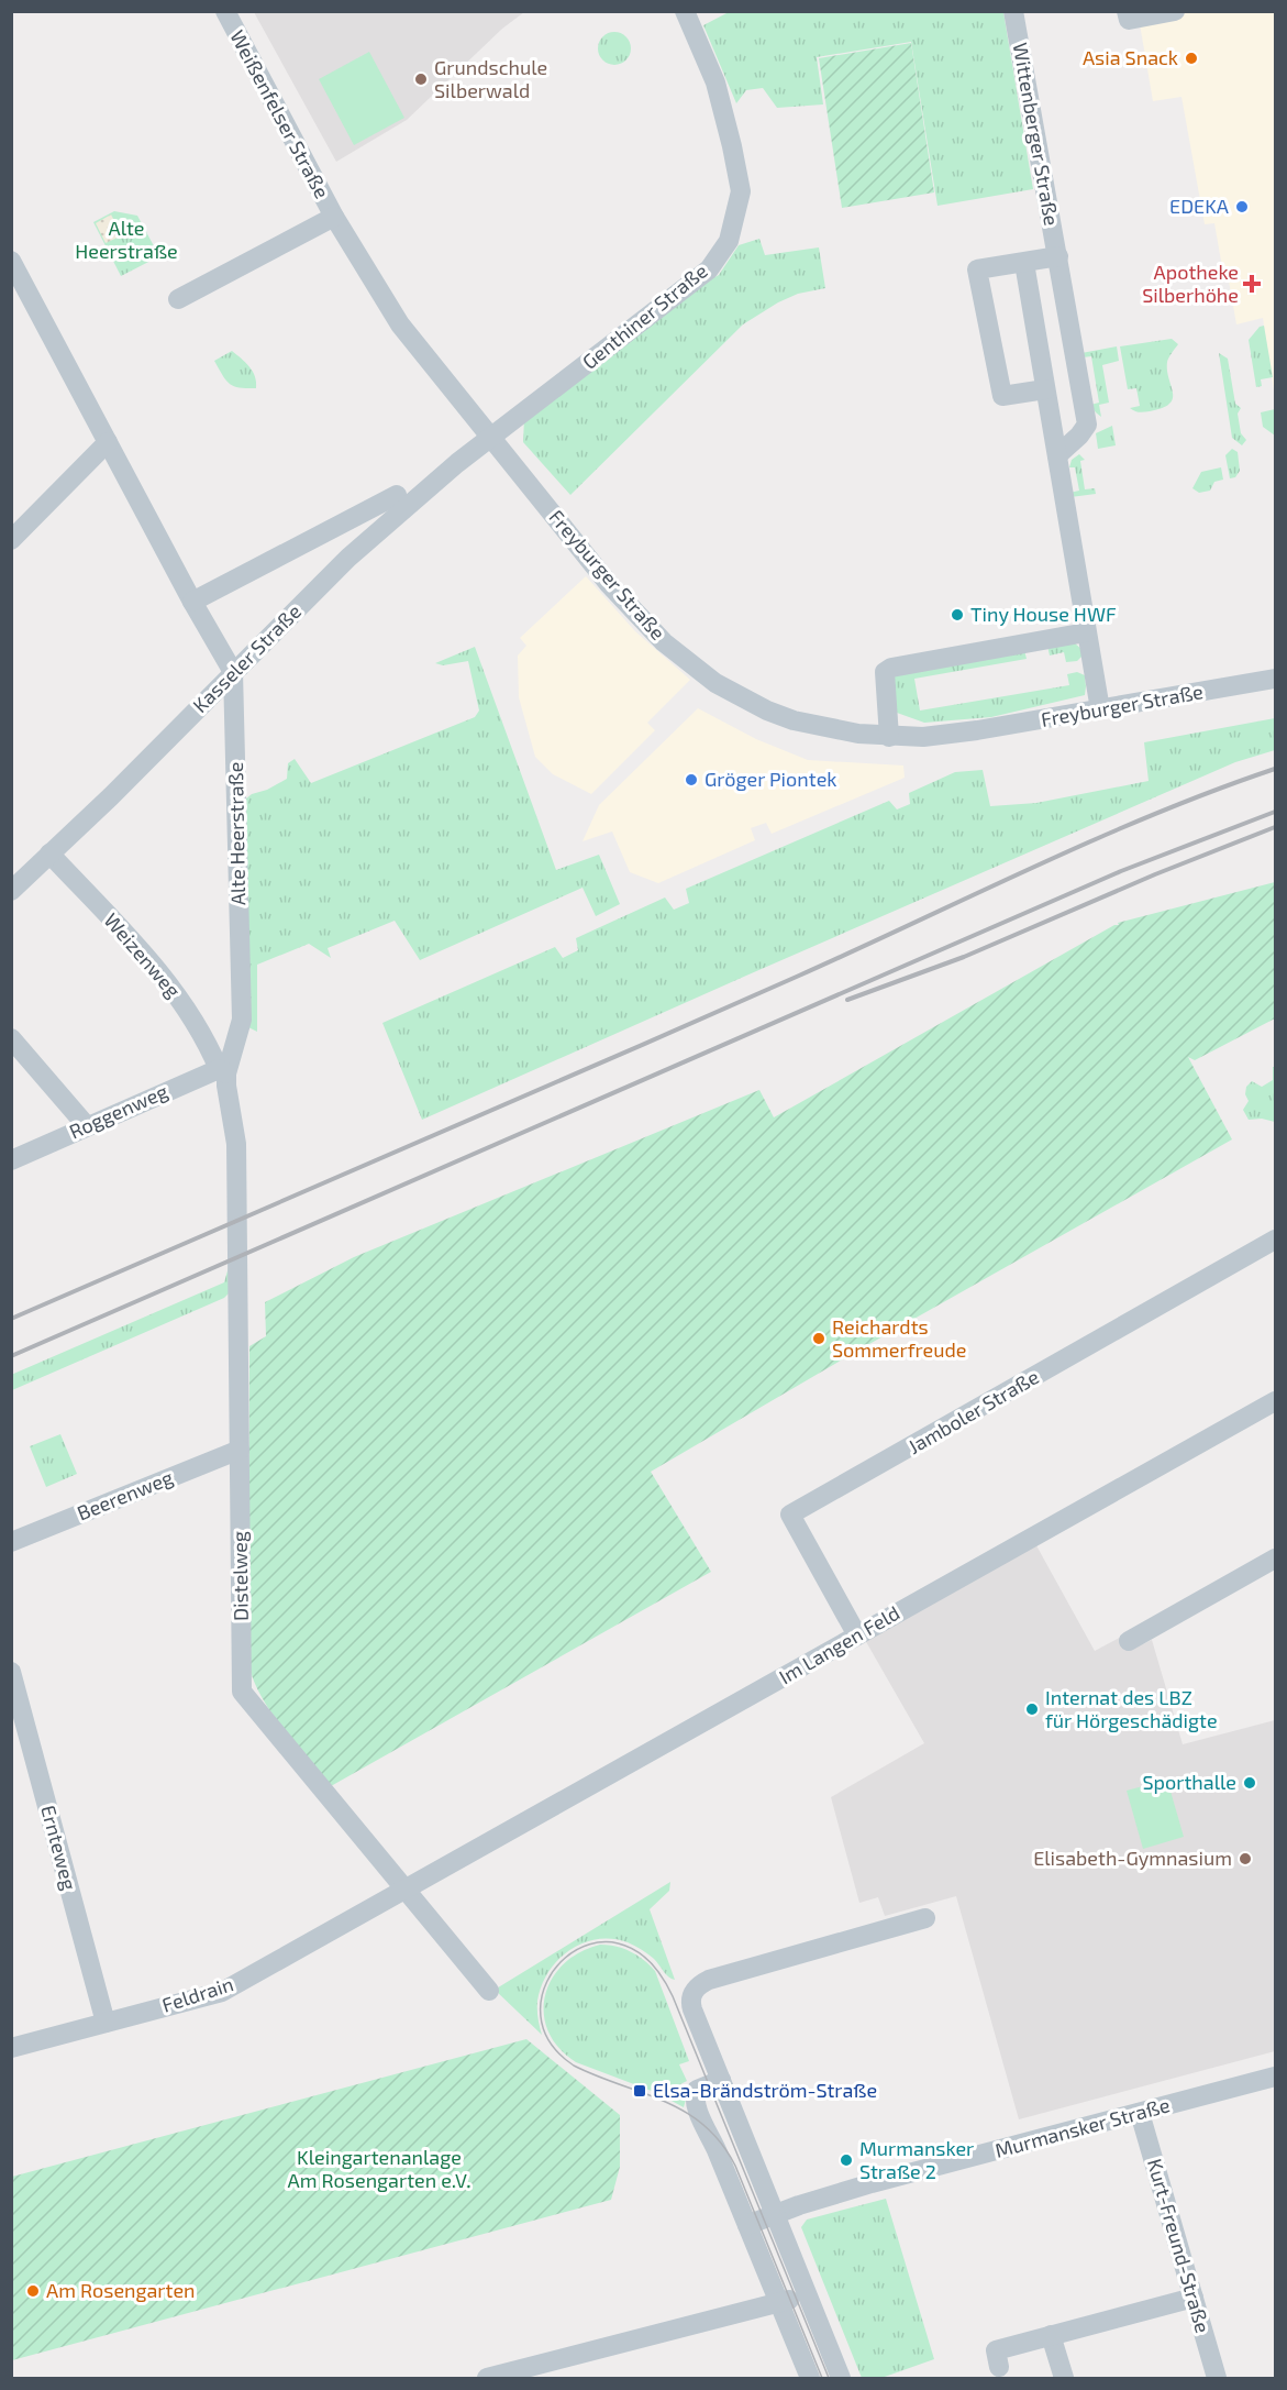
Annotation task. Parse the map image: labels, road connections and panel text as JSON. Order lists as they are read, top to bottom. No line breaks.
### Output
{"streets":{"street":["Weißenfelser Straße","Wittenberger Straße","Genthiner Straße","Freyburger Straße","Kasseler Straße","Alte Heerstraße","Weizenweg","Roggenweg","Jamboler Straße","Beerenweg","Distelweg","Im Langen Feld","Ernteweg","Feldrain","Murmansker Straße","Kurt-Freund-Straße"]},"crossings":[["Weißenfelser Straße","Genthiner Straße"],["Weißenfelser Straße","Freyburger Straße"],["Weißenfelser Straße","Kasseler Straße"],["Genthiner Straße","Freyburger Straße"],["Genthiner Straße","Kasseler Straße"],["Freyburger Straße","Kasseler Straße"],["Kasseler Straße","Alte Heerstraße"],["Kasseler Straße","Weizenweg"],["Alte Heerstraße","Weizenweg"],["Alte Heerstraße","Roggenweg"],["Alte Heerstraße","Distelweg"],["Weizenweg","Roggenweg"],["Weizenweg","Distelweg"],["Roggenweg","Distelweg"],["Jamboler Straße","Im Langen Feld"],["Beerenweg","Distelweg"],["Distelweg","Im Langen Feld"],["Distelweg","Feldrain"],["Im Langen Feld","Feldrain"],["Ernteweg","Feldrain"],["Murmansker Straße","Kurt-Freund-Straße"]],"parks":["Alte Heerstraße","Kleingartenanlage Am Rosengarten e.V."],"places":{"other":["Asia Snack","Grundschule Silberwald","EDEKA","Tiny House HWF","Gröger Piontek","Reichardts Sommerfreude","Internat des LBZ für Hörgeschädigte","Sporthalle","Elisabeth-Gymnasium","Murmansker Straße 2","Am Rosengarten"],"health":["Apotheke Silberhöhe"],"transit":["Elsa-Brändström-Straße"]}}
